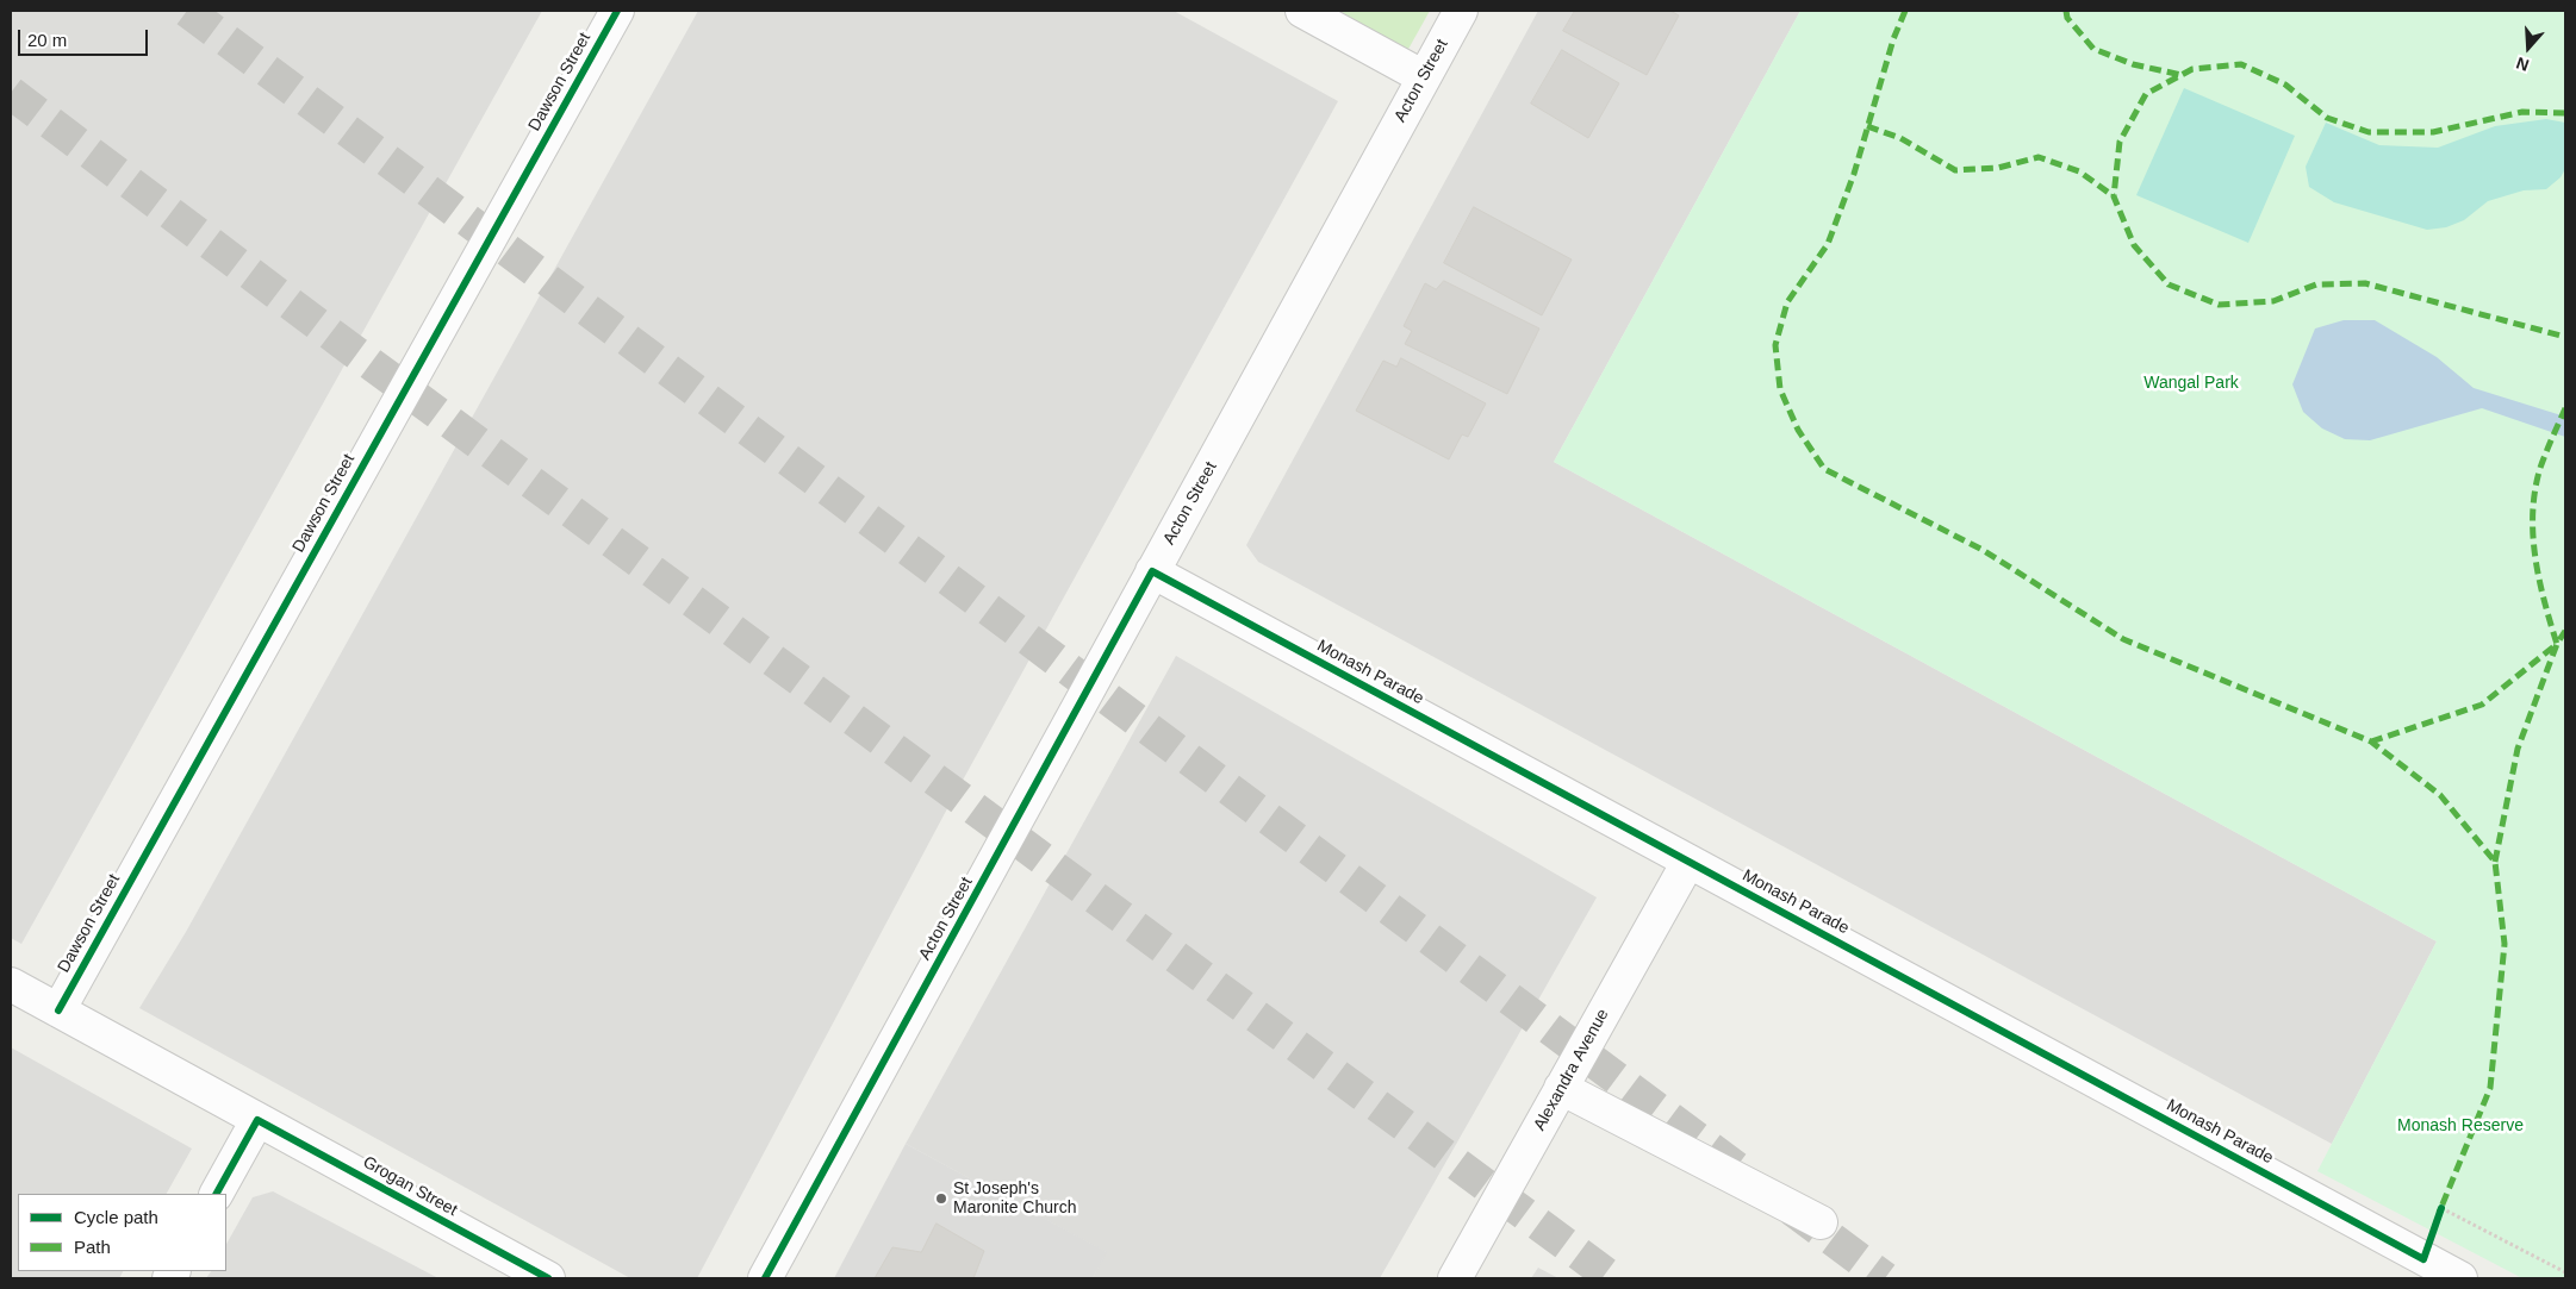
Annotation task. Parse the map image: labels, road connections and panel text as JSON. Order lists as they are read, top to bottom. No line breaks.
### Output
{"streets":{"street":["Acton Street","Dawson Street","Monash Parade","Alexandra Avenue","Grogan Street"]},"crossings":[["Acton Street","Monash Parade"],["Dawson Street","Grogan Street"],["Monash Parade","Alexandra Avenue"]],"parks":["Wangal Park","Monash Reserve"],"places":["St Joseph's Maronite Church"],"legend":["Cycle path","Path"],"scale_bar":"20 m","north":"bottom"}
